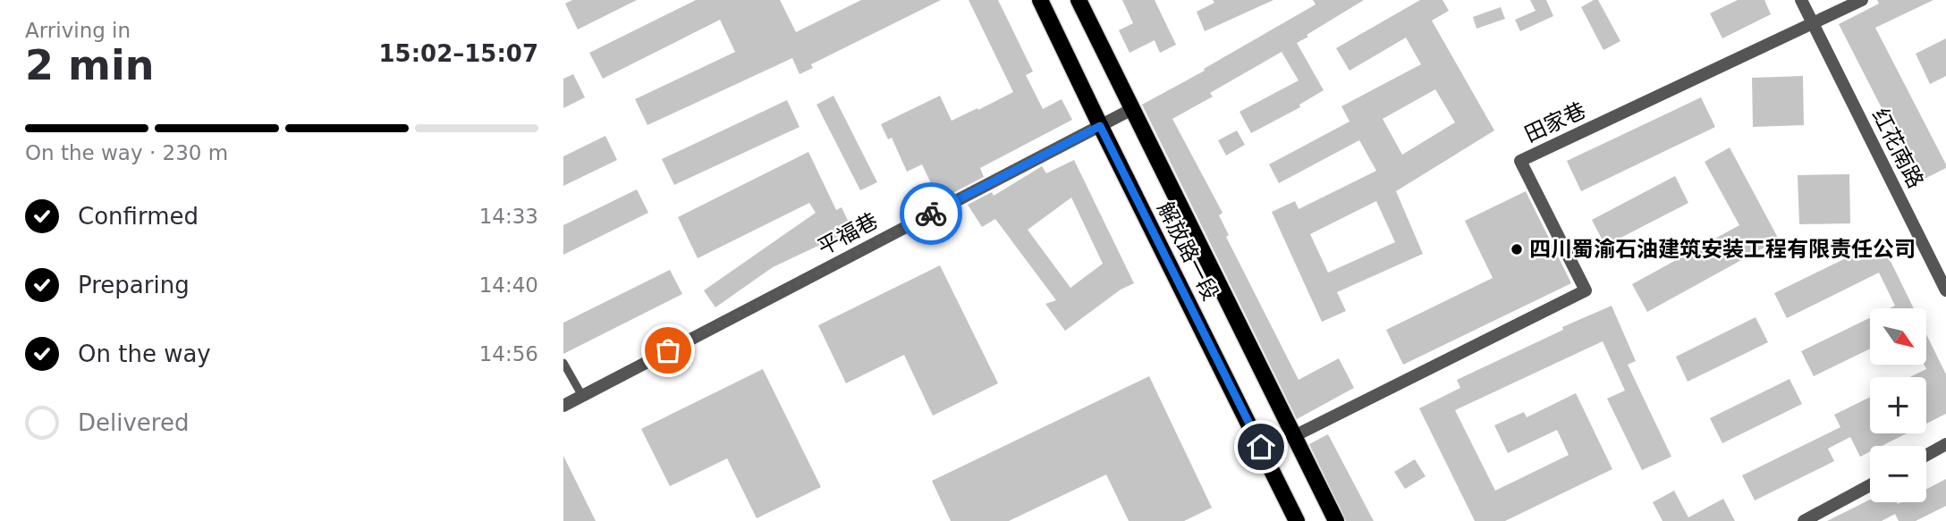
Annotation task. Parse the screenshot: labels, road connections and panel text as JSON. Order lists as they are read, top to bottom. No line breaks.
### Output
{"streets":{"main road":["解放路一段"],"street":["田家巷","红花南路","平福巷"]},"crossings":[["田家巷","红花南路"],["田家巷","解放路一段"],["平福巷","解放路一段"]],"places":["四川蜀渝石油建筑安装工程有限责任公司"],"north":"bottom right","page":{"heading":["2 min","Arriving in","15:02–15:07"],"bar":"On the way · 230 m","list":[["Confirmed","14:33"],["Preparing","14:40"],["On the way","14:56"],"Delivered"],"map_buttons":["+","−"]}}
